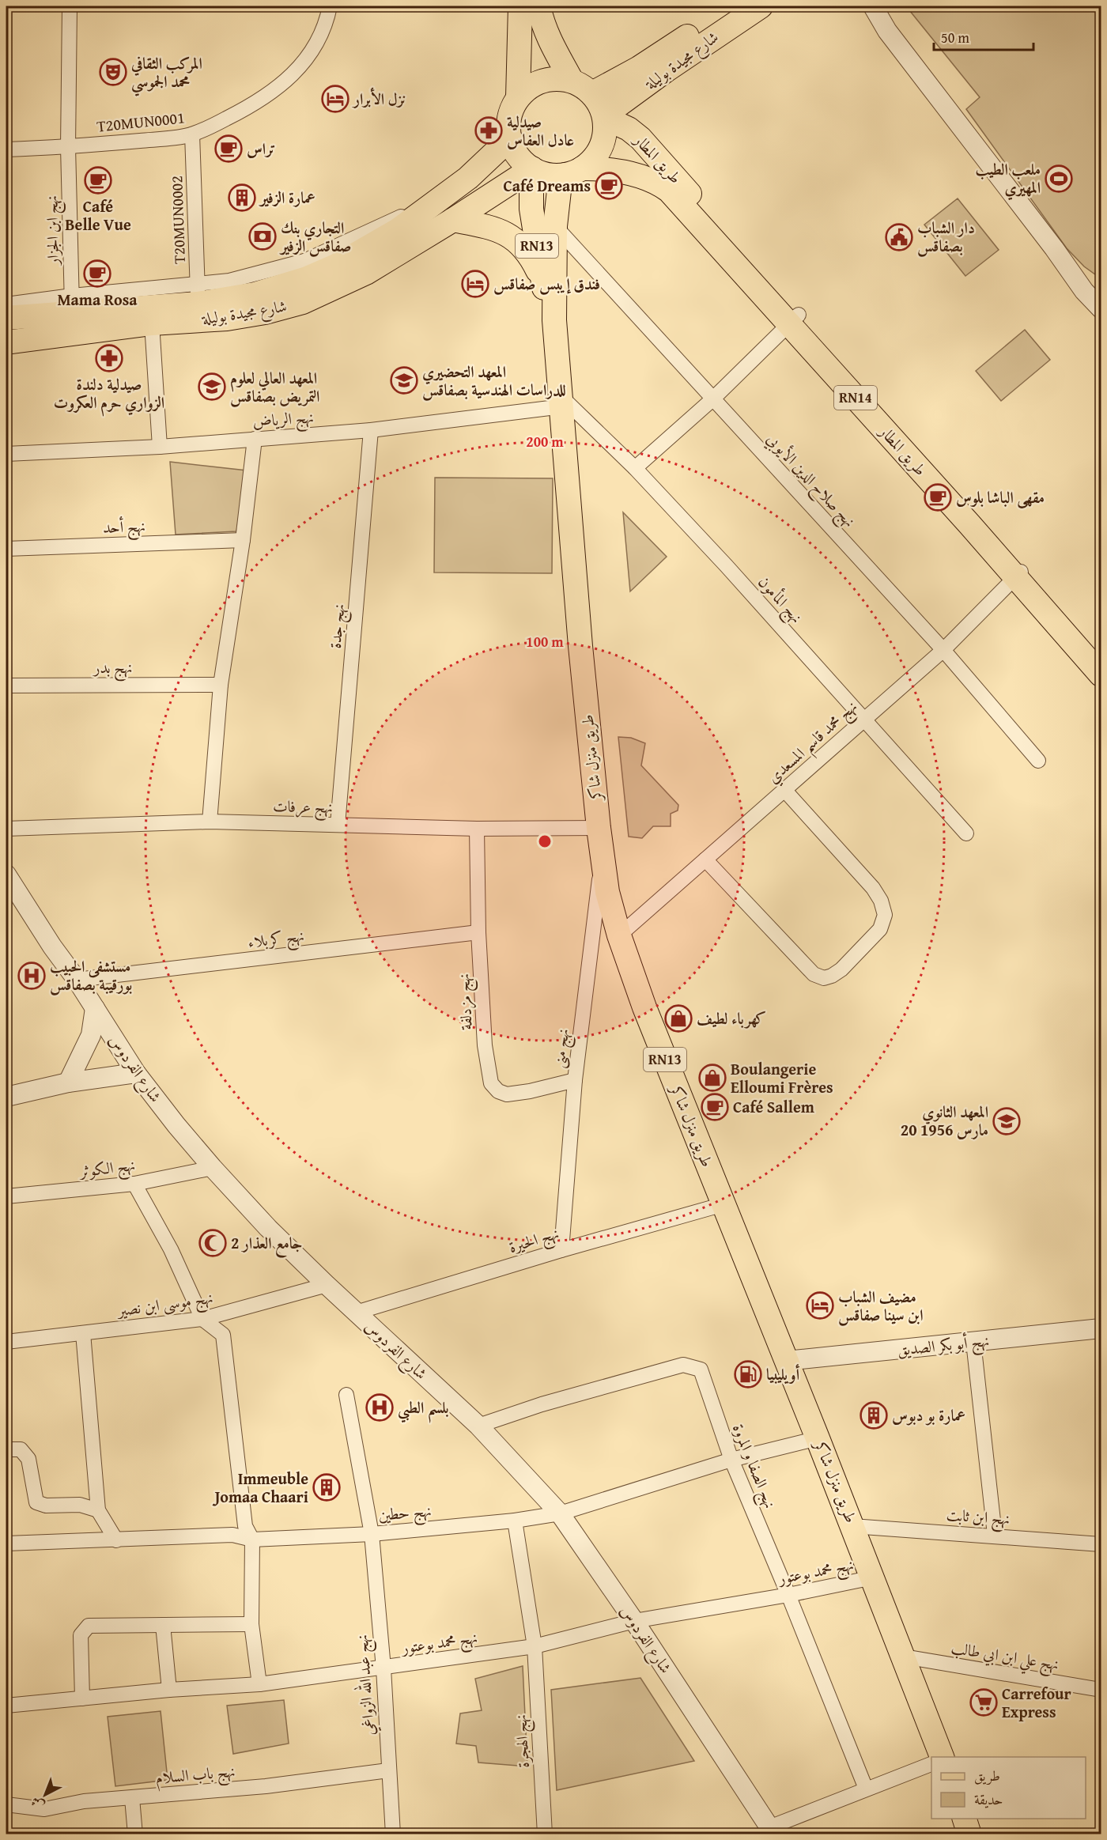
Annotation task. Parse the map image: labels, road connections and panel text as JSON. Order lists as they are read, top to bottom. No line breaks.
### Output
{"streets":{"main road":["شارع مجيدة بوليلة","طريق المطار","RN13","RN14","طريق منزل شاكر"],"street":["T20MUN0001","T20MUN0002","نهج ابن الجزار","نهج الرياض","نهج صلاح الدين الأيوبي","نهج أحد","نهج المأمون","نهج جدة","نهج بدر","نهج محمد قاسم المسعدي","نهج عرفات","نهج كربلاء","نهج مزدلفة","نهج منى","شارع الفردوس","نهج الكوثر","نهج الحيرة","نهج موسى ابن نصير","نهج أبو بكر الصديق","نهج الصفا و المروة","نهج حطين","نهج ابن ثابت","نهج محمد بوعتور","نهج علي ابن ابي طالب","نهج عبد الله الزواغي","نهج الهجرة","نهج باب السلام"]},"crossings":[["شارع مجيدة بوليلة","طريق المطار"],["شارع مجيدة بوليلة","T20MUN0002"],["شارع مجيدة بوليلة","نهج ابن الجزار"],["شارع مجيدة بوليلة","طريق منزل شاكر"],["T20MUN0001","T20MUN0002"],["T20MUN0001","نهج ابن الجزار"],["طريق المطار","نهج محمد قاسم المسعدي"],["طريق المطار","طريق منزل شاكر"],["نهج الرياض","نهج المأمون"],["نهج الرياض","نهج جدة"],["نهج الرياض","طريق منزل شاكر"],["نهج صلاح الدين الأيوبي","نهج محمد قاسم المسعدي"],["نهج صلاح الدين الأيوبي","طريق منزل شاكر"],["نهج المأمون","نهج محمد قاسم المسعدي"],["نهج المأمون","طريق منزل شاكر"],["نهج جدة","نهج عرفات"],["نهج محمد قاسم المسعدي","طريق منزل شاكر"],["طريق منزل شاكر","نهج عرفات"],["طريق منزل شاكر","نهج منى"],["طريق منزل شاكر","نهج الحيرة"],["طريق منزل شاكر","نهج أبو بكر الصديق"],["طريق منزل شاكر","نهج حطين"],["طريق منزل شاكر","نهج ابن ثابت"],["طريق منزل شاكر","نهج محمد بوعتور"],["طريق منزل شاكر","نهج علي ابن ابي طالب"],["نهج عرفات","نهج مزدلفة"],["نهج كربلاء","نهج مزدلفة"],["نهج كربلاء","شارع الفردوس"],["نهج مزدلفة","نهج منى"],["نهج منى","نهج الحيرة"],["شارع الفردوس","نهج الكوثر"],["شارع الفردوس","نهج الحيرة"],["شارع الفردوس","نهج موسى ابن نصير"],["شارع الفردوس","نهج الصفا و المروة"],["شارع الفردوس","نهج حطين"],["شارع الفردوس","نهج محمد بوعتور"],["نهج الصفا و المروة","نهج حطين"],["نهج الصفا و المروة","نهج محمد بوعتور"],["نهج حطين","نهج عبد الله الزواغي"],["نهج حطين","نهج الهجرة"],["نهج محمد بوعتور","نهج عبد الله الزواغي"],["نهج محمد بوعتور","نهج الهجرة"],["نهج عبد الله الزواغي","نهج باب السلام"]],"places":{"theatre":["المركب الثقافي محمد الجموسي"],"hotel":["نزل الأبرار","فندق إيبس صفاقس","مضيف الشباب ابن سينا صفاقس"],"pharmacy":["صيدلية عادل العفاس","صيدلية دلندة الزواري حرم العكروت"],"cafe":["تراس","Café Belle Vue","Café Dreams","Mama Rosa","مقهى الباشا بلوس","Café Sallem"],"sports":["ملعب الطيب المهيري"],"building":["عمارة الزفير","عمارة بو دبوس","Immeuble Jomaa Chaari"],"bank":["التجاري بنك صفاقس الزفير"],"public building":["دار الشباب بصفاقس"],"school or university":["المعهد التحضيري للدراسات الهندسية بصفاقس","المعهد العالي لعلوم التمريض بصفاقس","المعهد الثانوي 20 مارس 1956"],"hospital":["مستشفى الحبيب بورقيبة بصفاقس","بلسم الطبي"],"shop":["كهرباء لطيف","Boulangerie Elloumi Frères"],"mosque":["جامع العذار 2"],"fuel station":["أويليبيا"],"supermarket":["Carrefour Express"]},"legend":["طريق","حديقة"],"scale_bar":"50 m","north":"bottom left","rings":["200 m","100 m"]}
